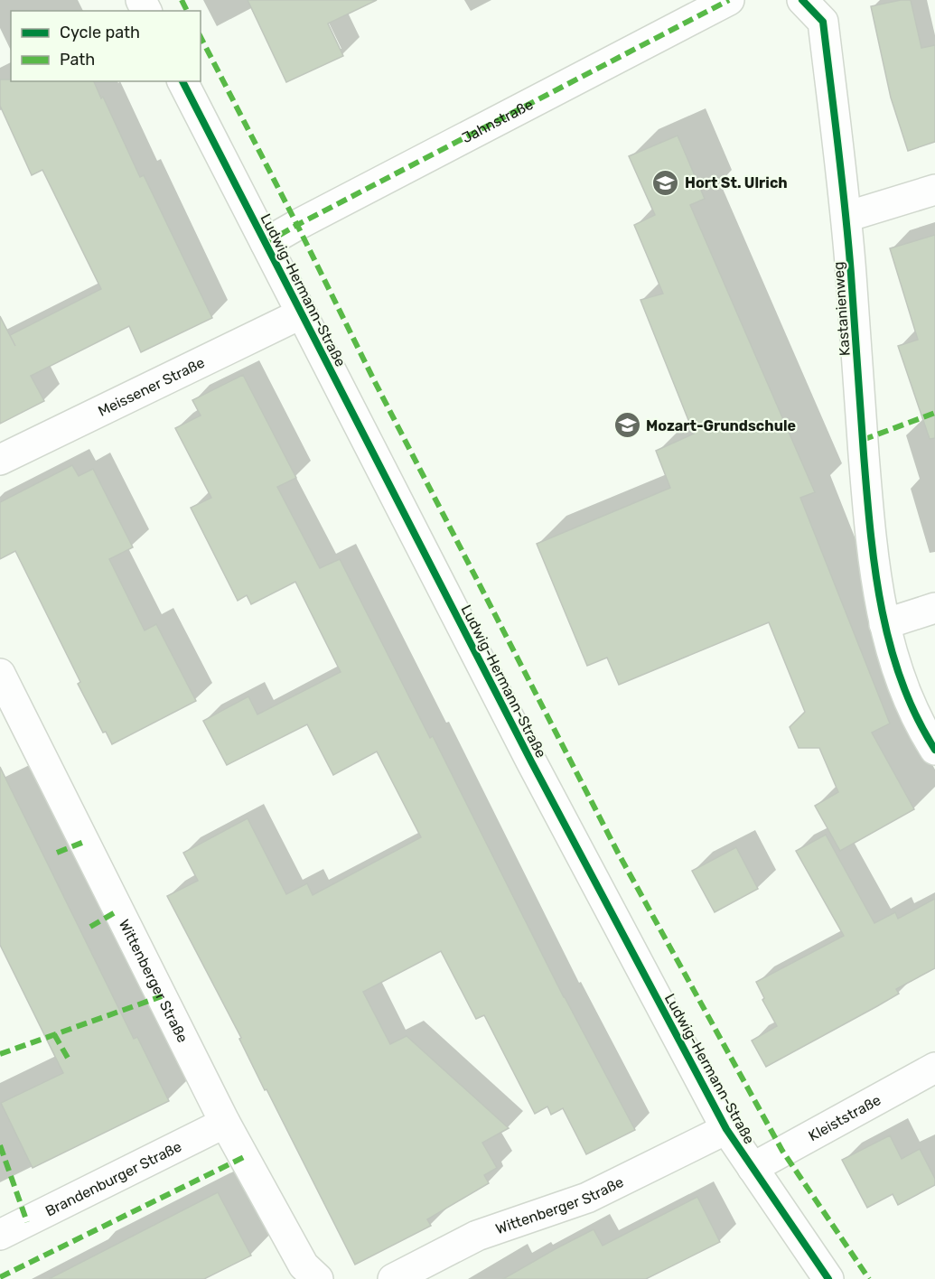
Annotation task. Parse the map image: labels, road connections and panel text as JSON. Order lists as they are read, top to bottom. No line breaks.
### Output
{"streets":{"street":["Jahnstraße","Ludwig-Hermann-Straße","Kastanienweg","Meissener Straße","Wittenberger Straße","Kleiststraße","Brandenburger Straße"]},"crossings":[["Jahnstraße","Ludwig-Hermann-Straße"],["Ludwig-Hermann-Straße","Meissener Straße"],["Ludwig-Hermann-Straße","Wittenberger Straße"],["Ludwig-Hermann-Straße","Kleiststraße"],["Wittenberger Straße","Brandenburger Straße"]],"places":{"school or university":["Hort St. Ulrich","Mozart-Grundschule"]},"legend":["Cycle path","Path"]}
